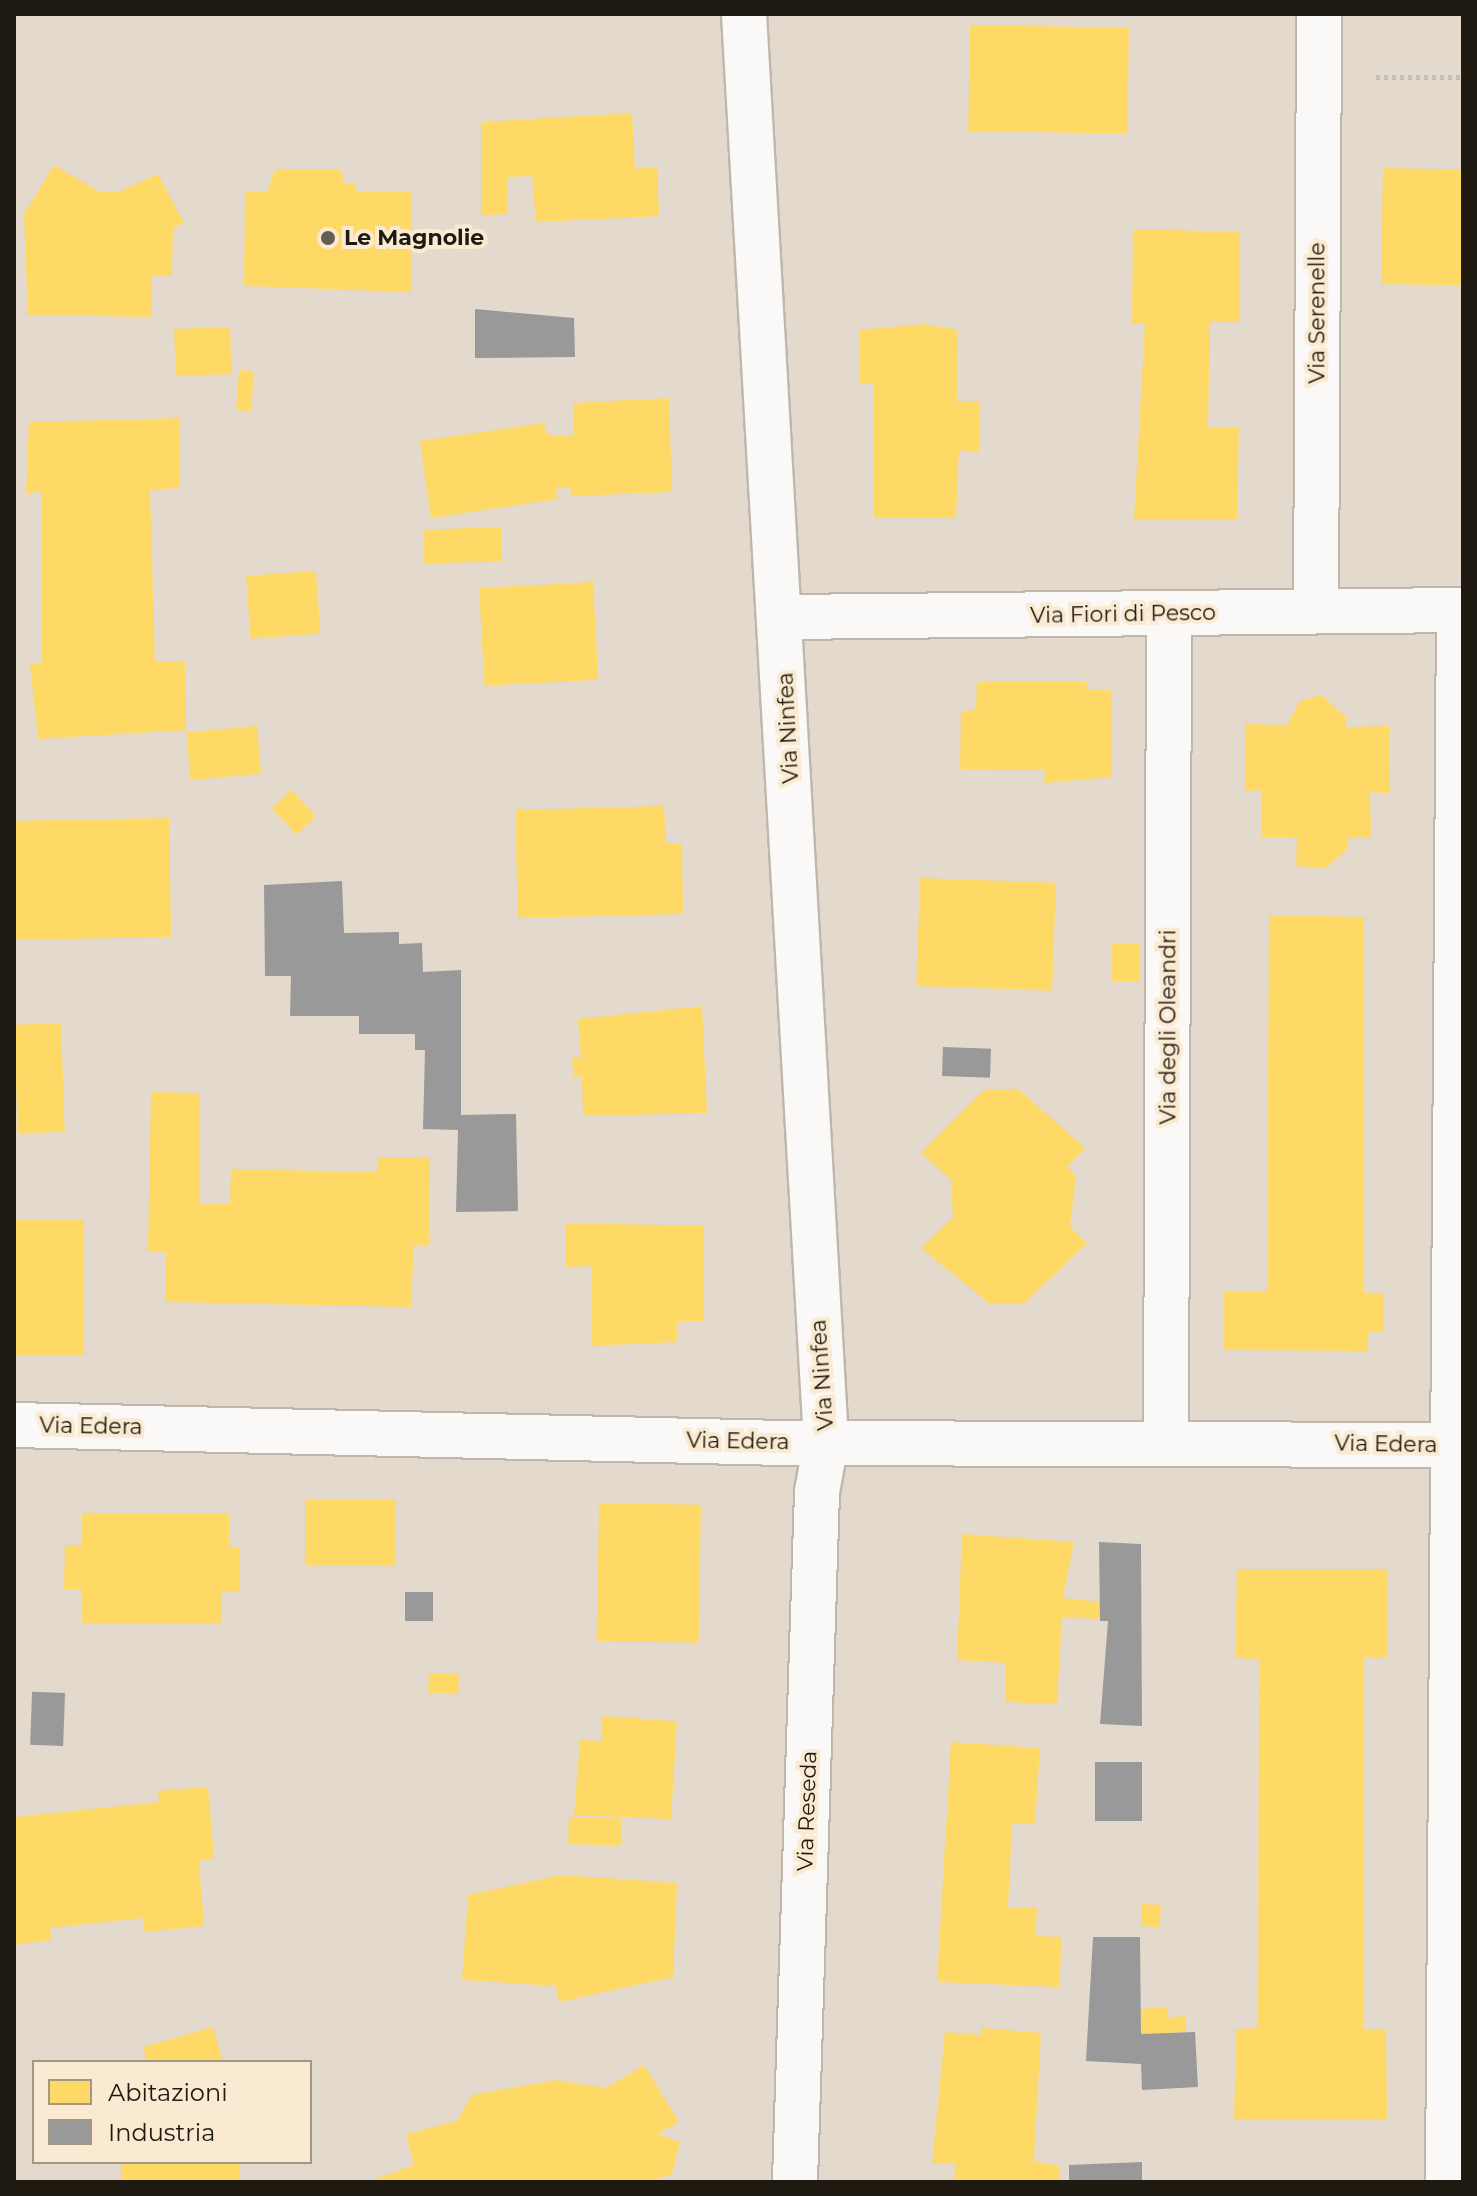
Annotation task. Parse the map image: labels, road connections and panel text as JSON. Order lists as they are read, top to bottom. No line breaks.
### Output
{"streets":{"street":["Via Serenelle","Via Fiori di Pesco","Via Ninfea","Via degli Oleandri","Via Edera","Via Reseda"]},"crossings":[["Via Serenelle","Via Fiori di Pesco"],["Via Fiori di Pesco","Via Ninfea"],["Via Fiori di Pesco","Via degli Oleandri"],["Via Ninfea","Via Edera"],["Via Ninfea","Via Reseda"],["Via degli Oleandri","Via Edera"],["Via Edera","Via Reseda"]],"places":["Le Magnolie"],"legend":["Abitazioni","Industria"]}
